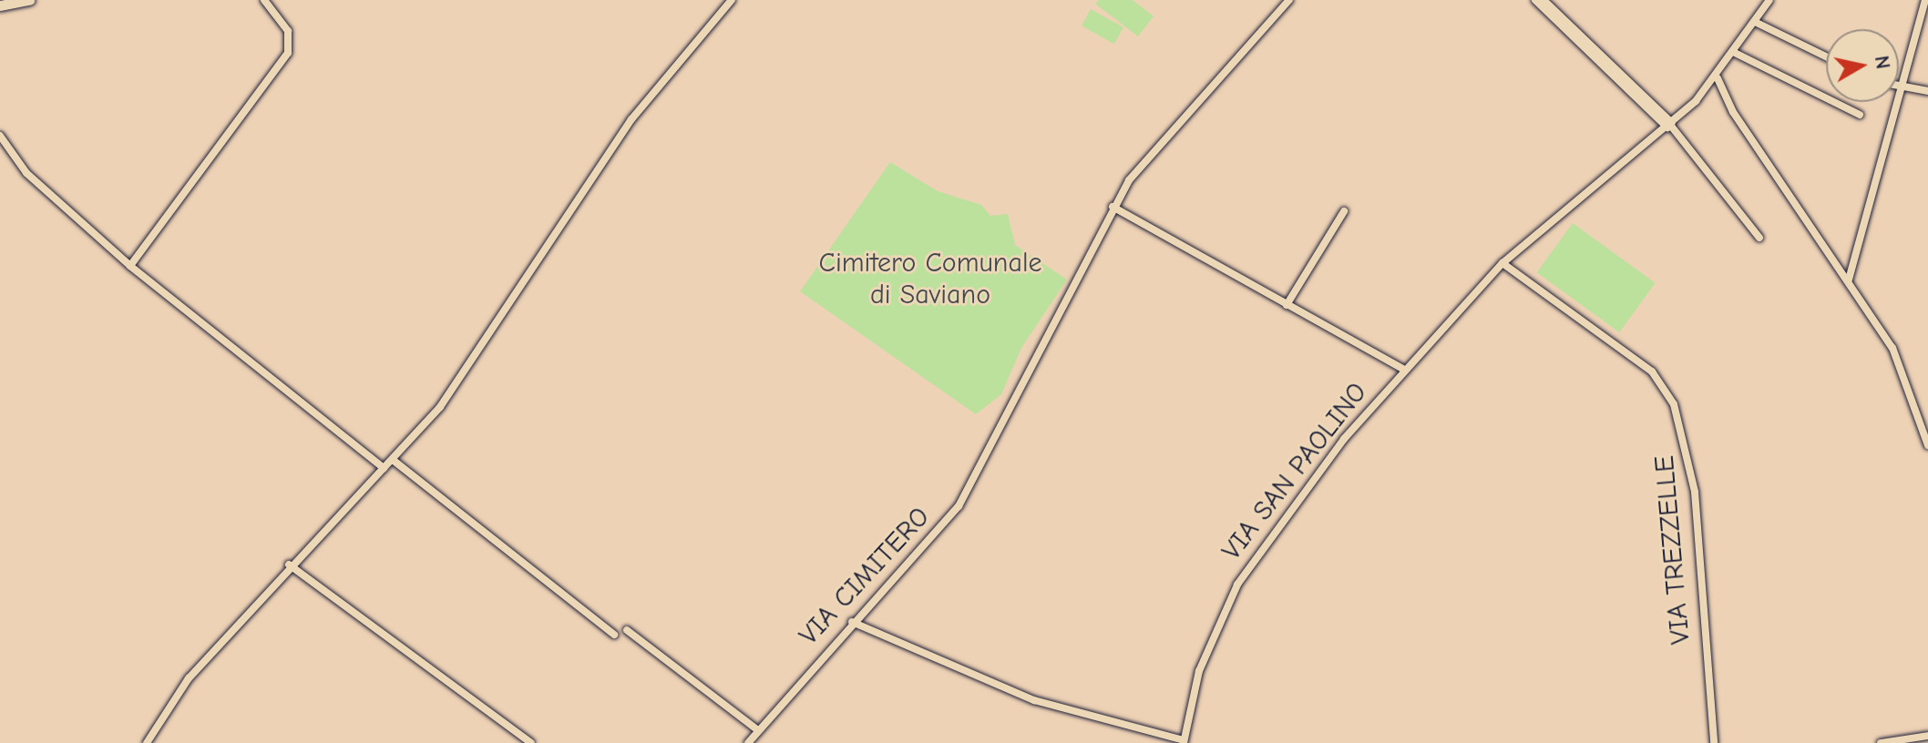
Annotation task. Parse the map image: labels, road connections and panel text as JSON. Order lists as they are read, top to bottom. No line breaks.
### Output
{"streets":{"street":["VIA SAN PAOLINO","VIA TREZZELLE","VIA CIMITERO"]},"crossings":[["VIA SAN PAOLINO","VIA TREZZELLE"]],"parks":["Cimitero Comunale di Saviano"],"north":"right"}
